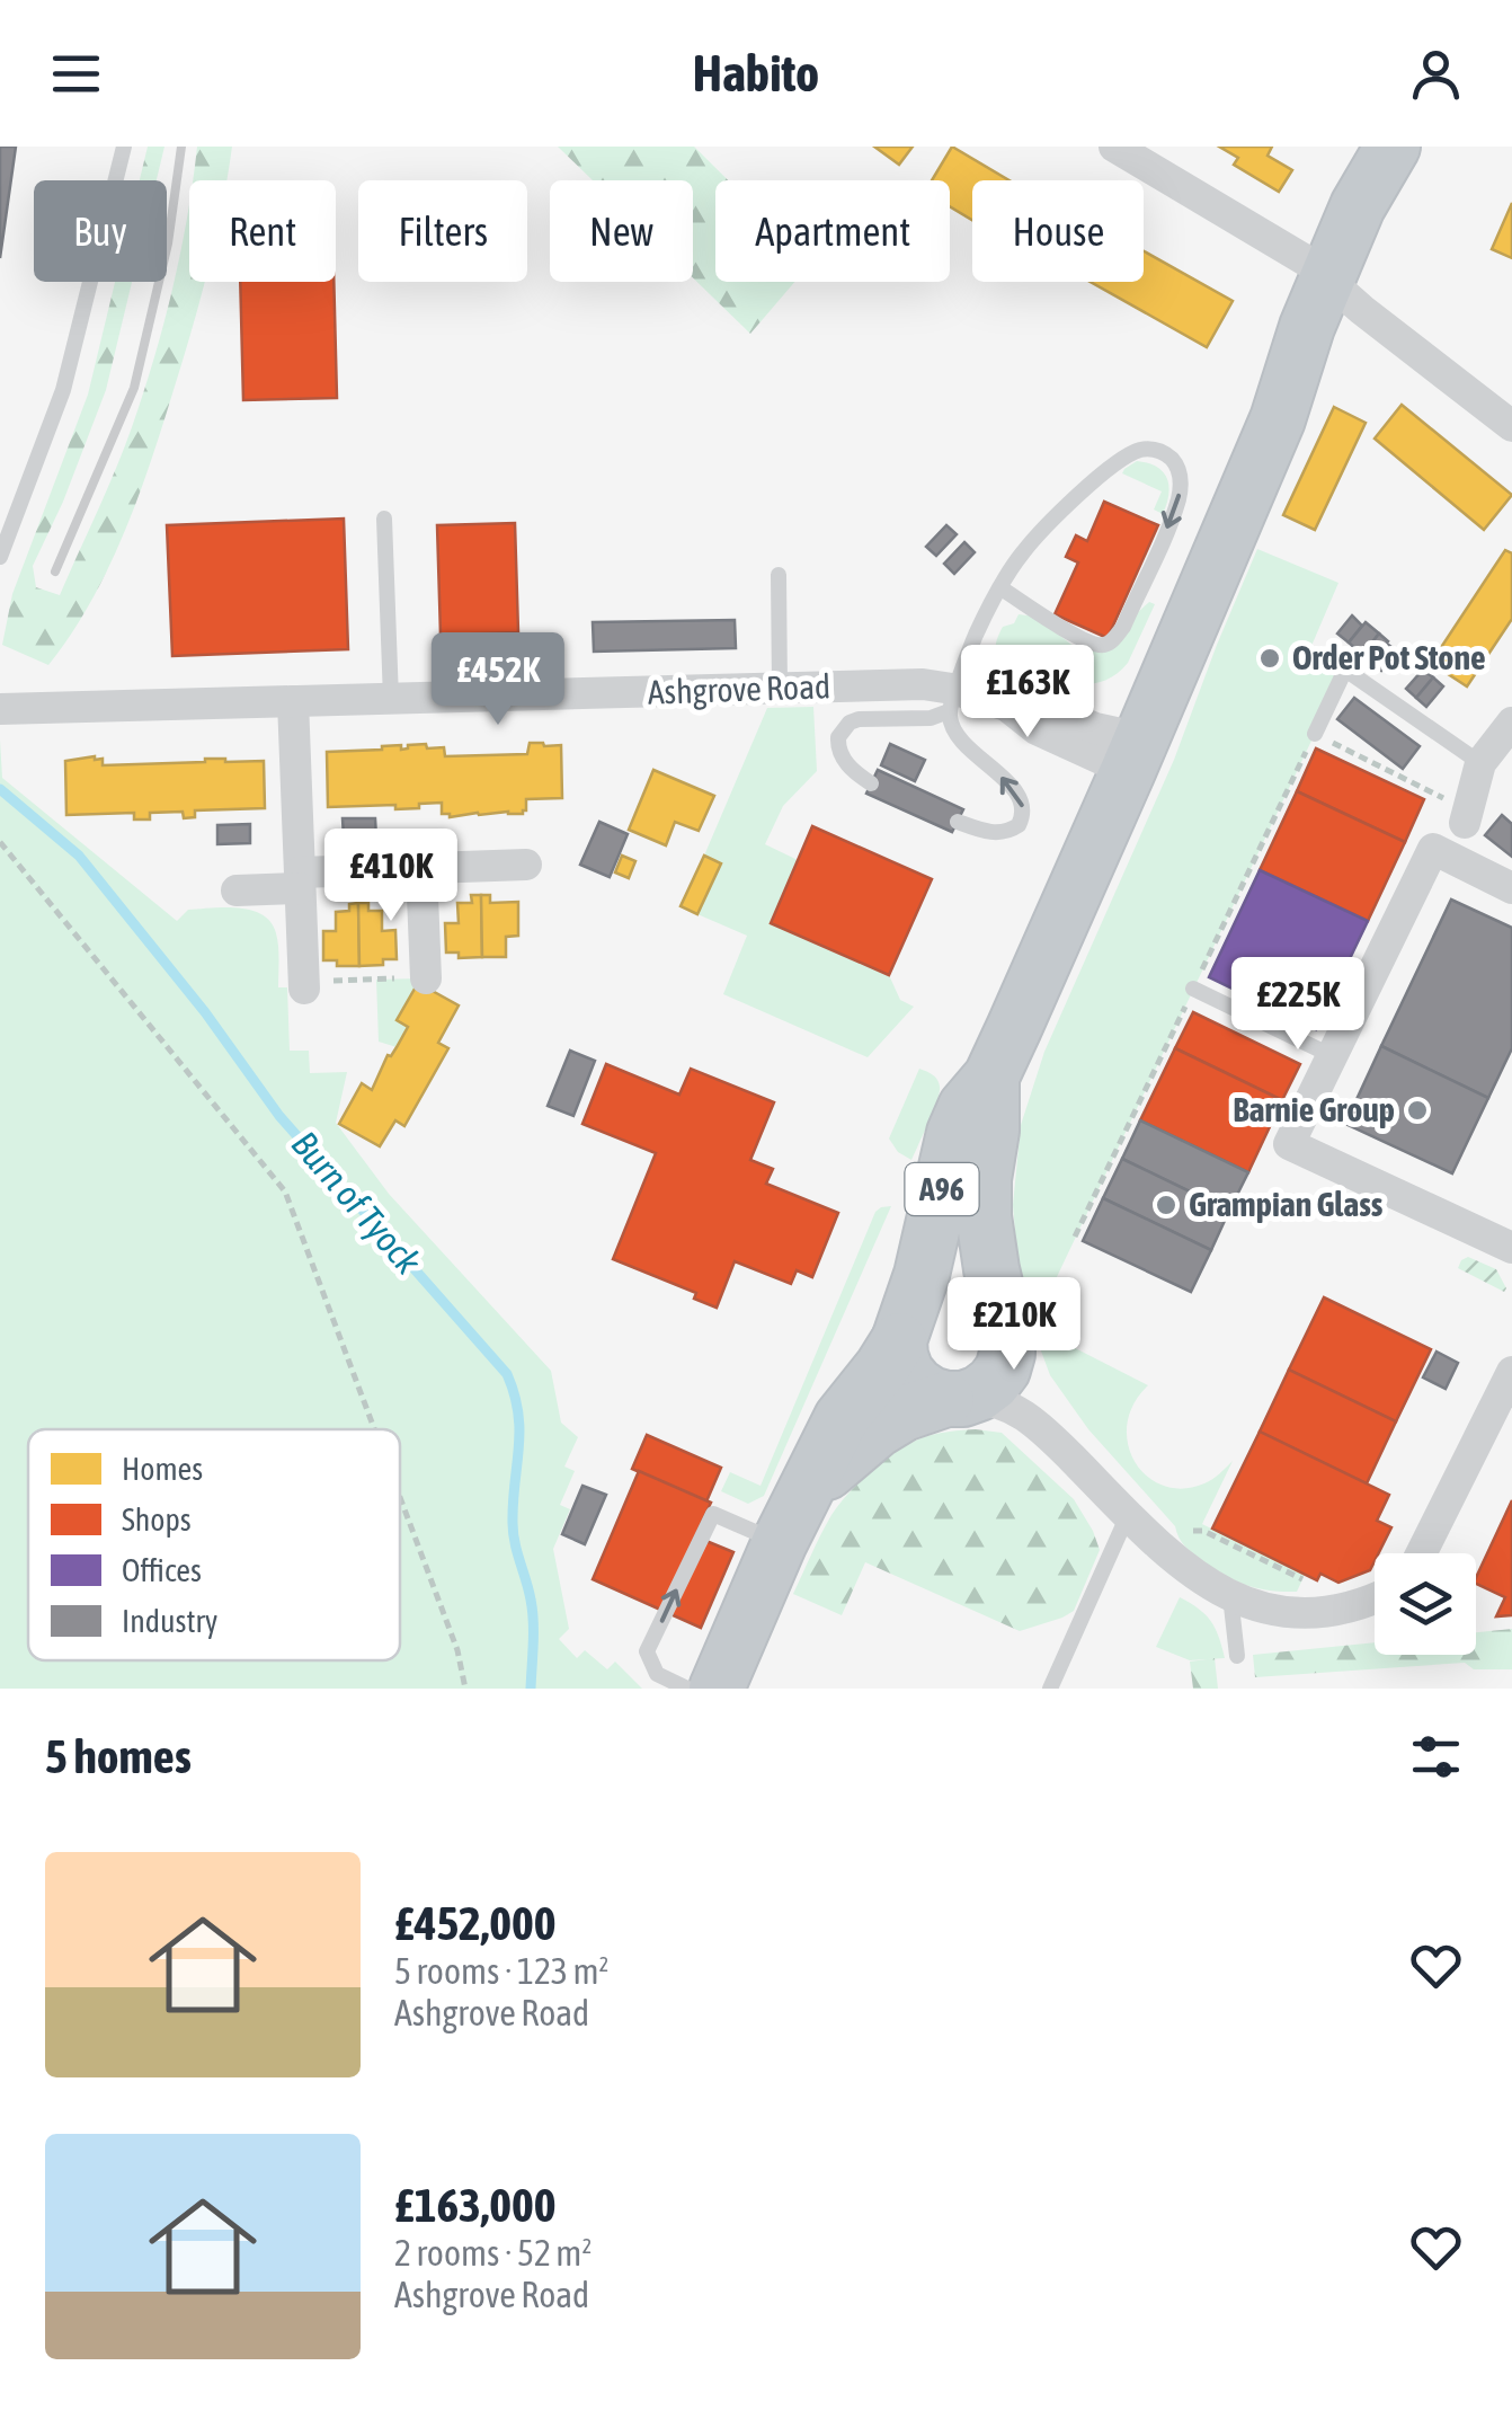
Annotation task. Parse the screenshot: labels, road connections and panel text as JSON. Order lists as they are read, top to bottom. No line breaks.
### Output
{"streets":{"highway":["A96"],"street":["Ashgrove Road"]},"crossings":[["Ashgrove Road","A96"]],"water":["Burn of Tyock"],"places":["Order Pot Stone","Barnie Group","Grampian Glass"],"legend":["Homes","Shops","Offices","Industry"],"page":{"header":"Habito","chip":["Buy","Rent","Filters","New","Apartment","House"],"price":["£452K","£163K","£410K","£225K","£210K"],"heading":"5 homes","list":[{"name":"£452,000","note":"5 rooms · 123 m² · Ashgrove Road"},{"name":"£163,000","note":"2 rooms · 52 m² · Ashgrove Road"}]}}
